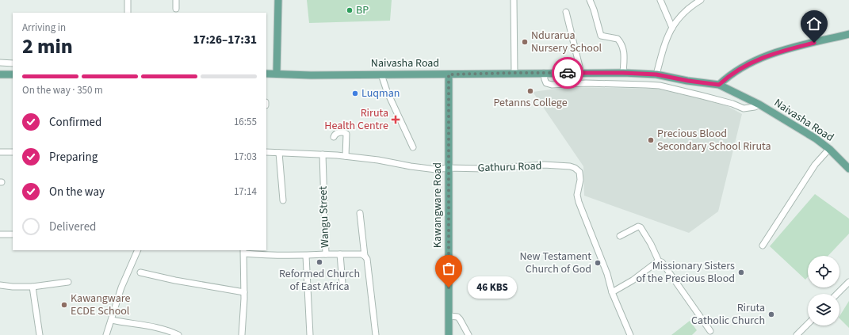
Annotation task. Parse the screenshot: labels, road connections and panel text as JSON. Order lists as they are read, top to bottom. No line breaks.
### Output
{"streets":{"main road":["Naivasha Road","Kawangware Road"],"street":["Gathuru Road","Wangu Street"]},"crossings":[["Naivasha Road","Kawangware Road"],["Gathuru Road","Kawangware Road"],["Gathuru Road","Wangu Street"]],"places":{"other":["BP","Ndurarua Nursery School","Petanns College","Luqman","Precious Blood Secondary School Riruta","Reformed Church of East Africa","New Testament Church of God","Missionary Sisters of the Precious Blood","46 KBS","Kawangware ECDE School","Riruta Catholic Church"],"health":["Riruta Health Centre"]},"page":{"heading":["2 min","Arriving in","17:26–17:31"],"bar":"On the way · 350 m","list":[["Confirmed","16:55"],["Preparing","17:03"],["On the way","17:14"],"Delivered"],"bubble":"46 KBS"}}
